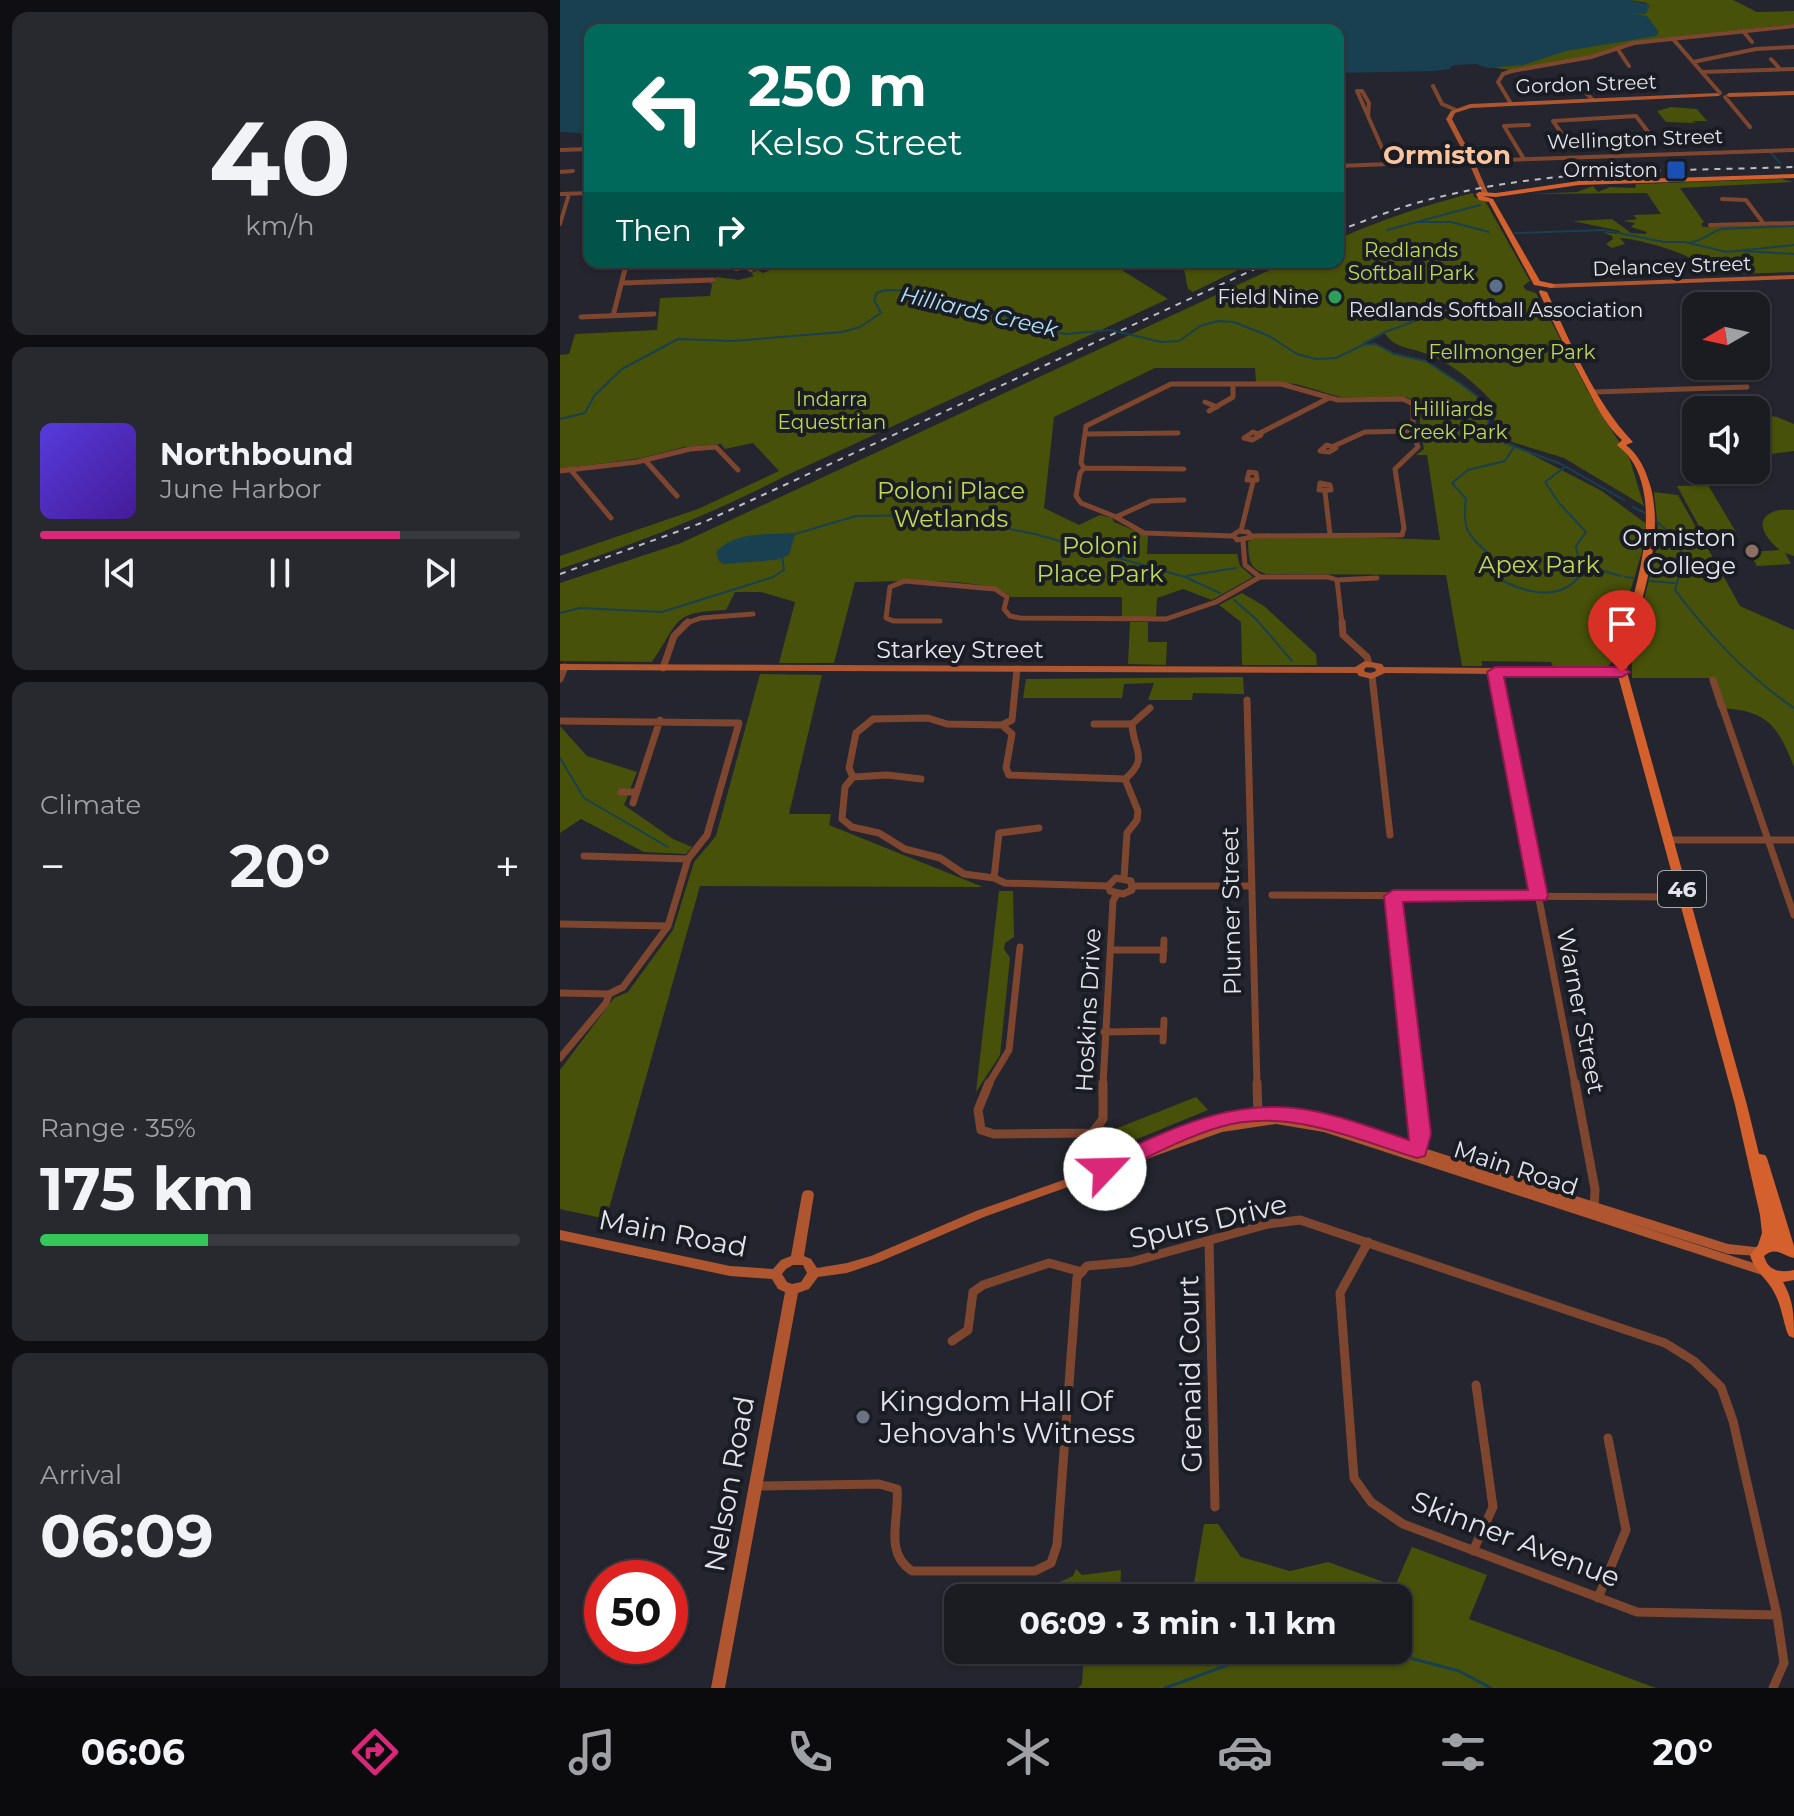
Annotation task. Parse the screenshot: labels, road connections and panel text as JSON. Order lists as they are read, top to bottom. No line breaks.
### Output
{"streets":{"main road":["46"],"street":["Gordon Street","Wellington Street","Delancey Street","Starkey Street","Plumer Street","Hoskins Drive","Warner Street","Main Road","Spurs Drive","Grenaid Court","Nelson Road","Skinner Avenue"]},"crossings":[["Delancey Street","46"],["46","Main Road"],["46","Nelson Road"],["Plumer Street","Main Road"],["Warner Street","Main Road"],["Main Road","Nelson Road"],["Spurs Drive","Grenaid Court"],["Spurs Drive","Skinner Avenue"]],"districts":["Ormiston"],"water":["Hilliards Creek"],"parks":["Redlands Softball Park","Fellmonger Park","Indarra Equestrian","Hilliards Creek Park","Poloni Place Wetlands","Poloni Place Park","Apex Park"],"places":{"transit":["Ormiston"],"other":["Redlands Softball Association","Field Nine","Ormiston College","Kingdom Hall Of Jehovah's Witness"]},"north":"left","page":{"tile":[["40","km/h"],"Climate",["Range · 35%","175 km"],["Arrival","06:09"]],"turn":["250 m","Kelso Street"],"then":"Then","song":["Northbound","June Harbor"],"heat":["−","20°","+"],"limit":"50","trip":"06:09 · 3 min · 1.1 km","tabs":["06:06","20°"]}}
